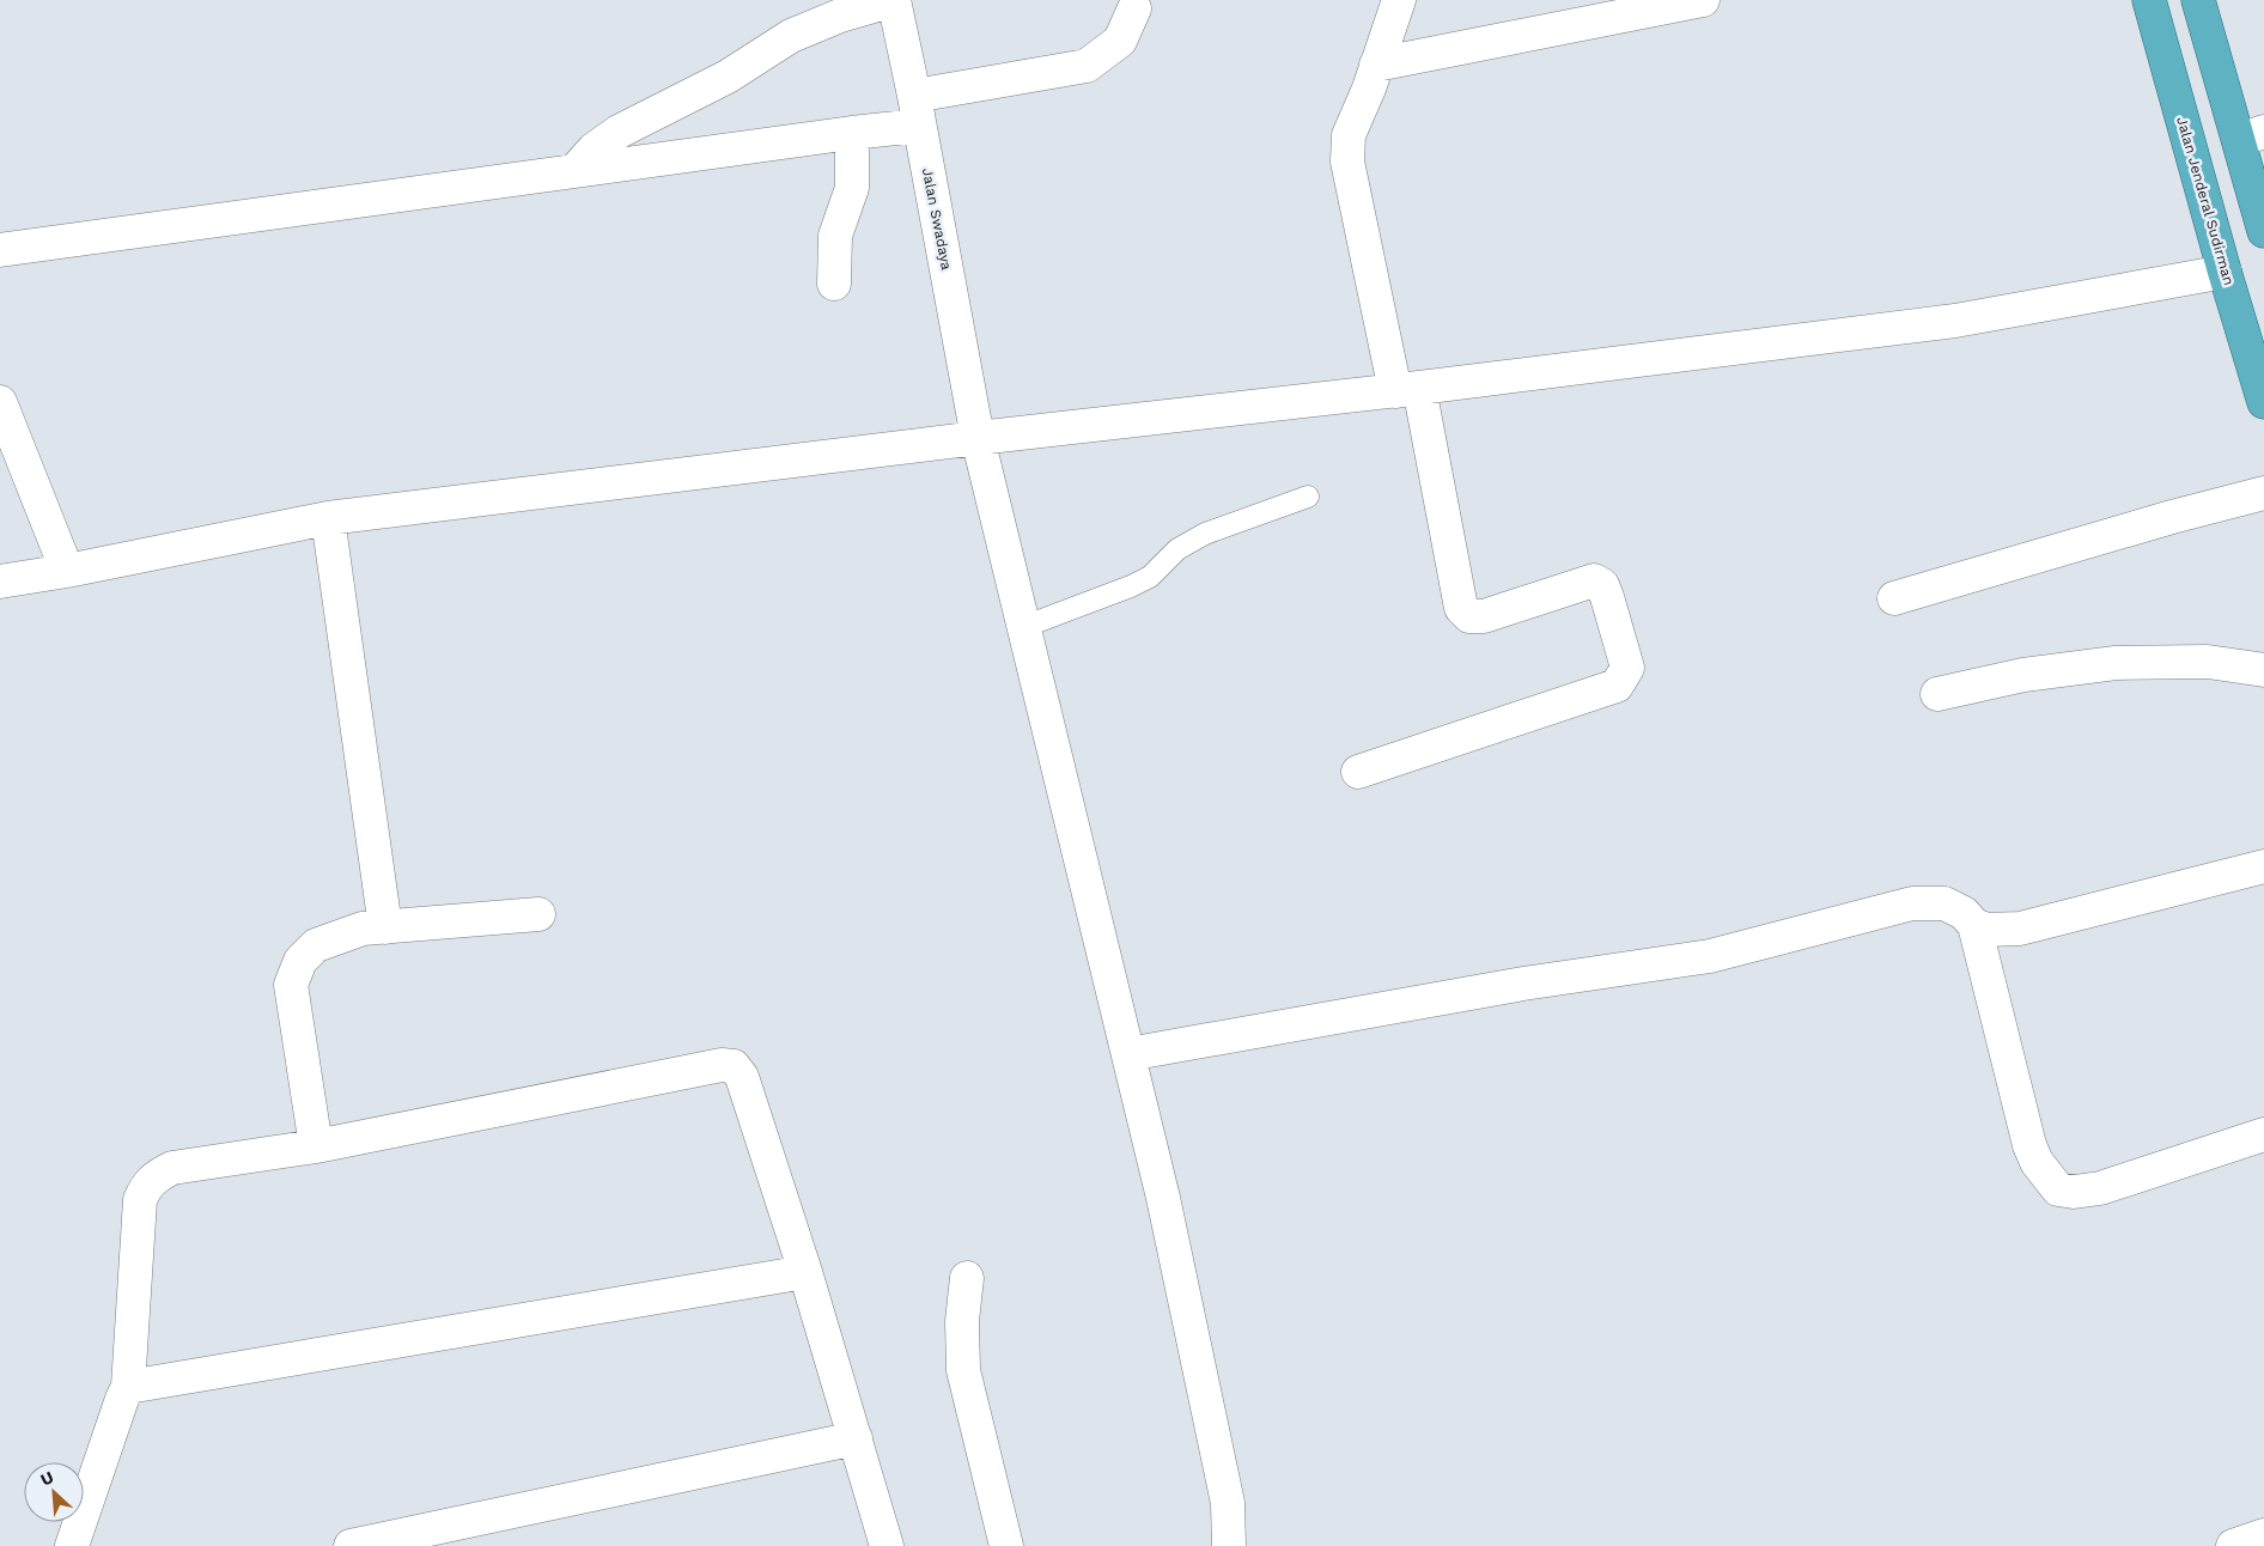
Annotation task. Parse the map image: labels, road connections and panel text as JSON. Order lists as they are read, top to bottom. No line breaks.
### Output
{"streets":{"highway":["Jalan Jenderal Sudirman"],"street":["Jalan Swadaya"]},"north":"top left"}
